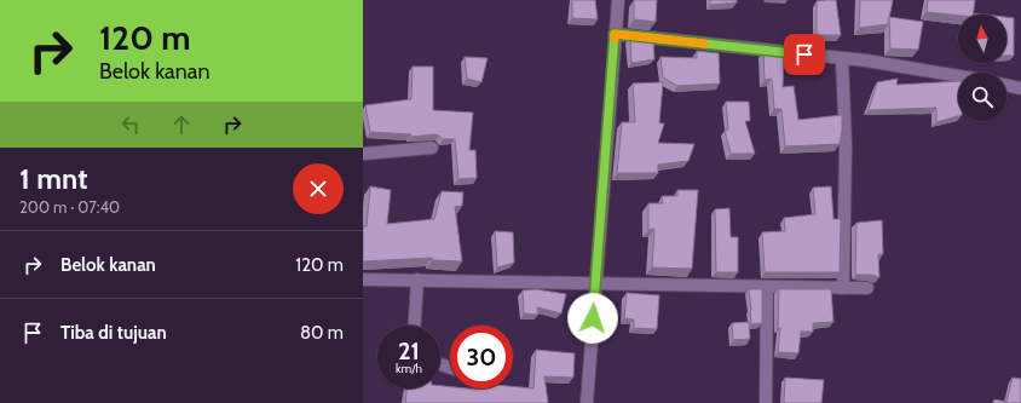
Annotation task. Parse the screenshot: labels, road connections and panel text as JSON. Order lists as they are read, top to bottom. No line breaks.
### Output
{"north":"top","page":{"turn":["120 m","Belok kanan"],"heading":["1 mnt","200 m · 07:40"],"list":[{"name":"Belok kanan","value":"120 m"},{"name":"Tiba di tujuan","value":"80 m"}],"speed":"21 km/h","limit":"30"}}
